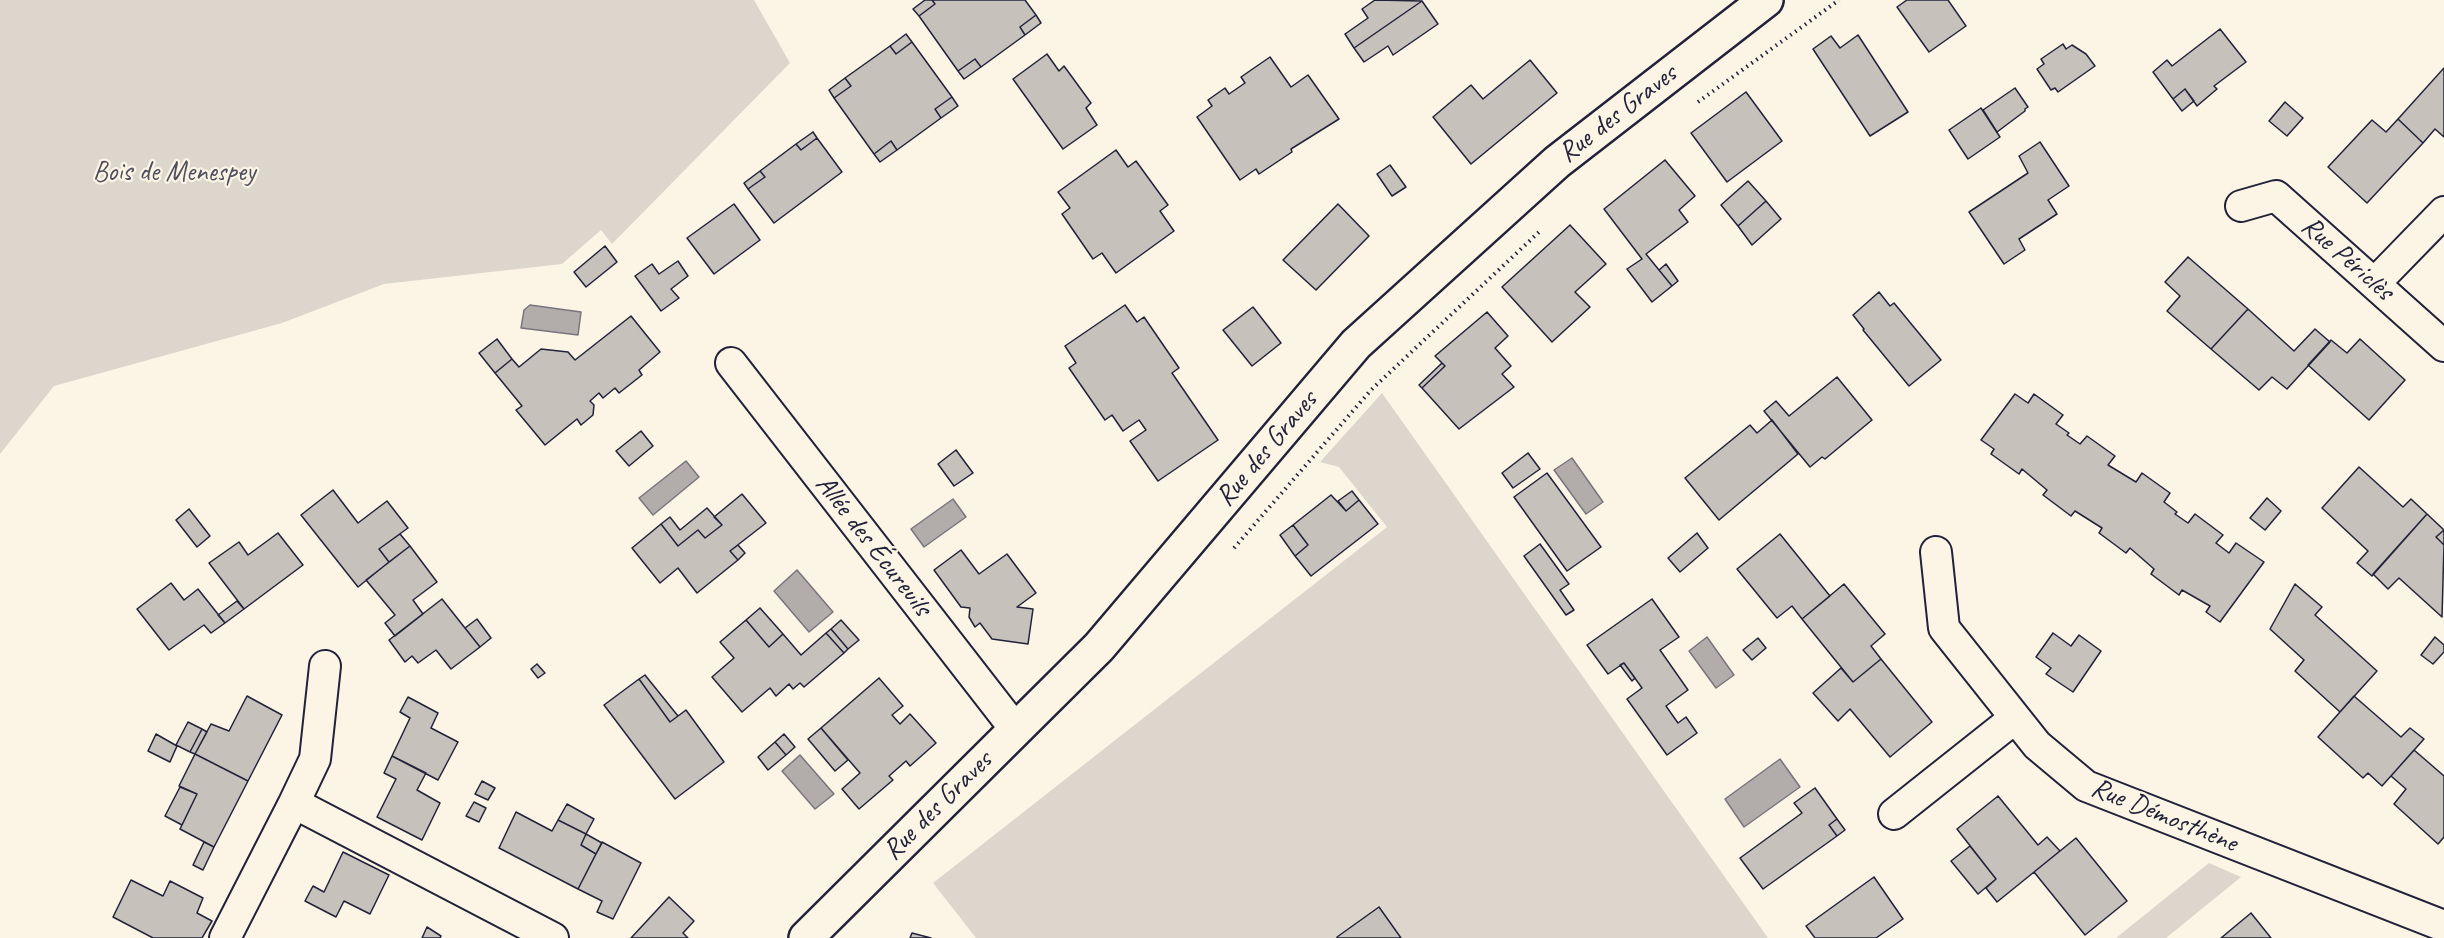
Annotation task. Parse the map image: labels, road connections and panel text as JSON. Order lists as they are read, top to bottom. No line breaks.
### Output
{"streets":{"street":["Rue des Graves","Rue Périclès","Allée des Écureuils","Rue Démosthène"]},"crossings":[["Rue des Graves","Allée des Écureuils"]],"parks":["Bois de Menespey"]}
